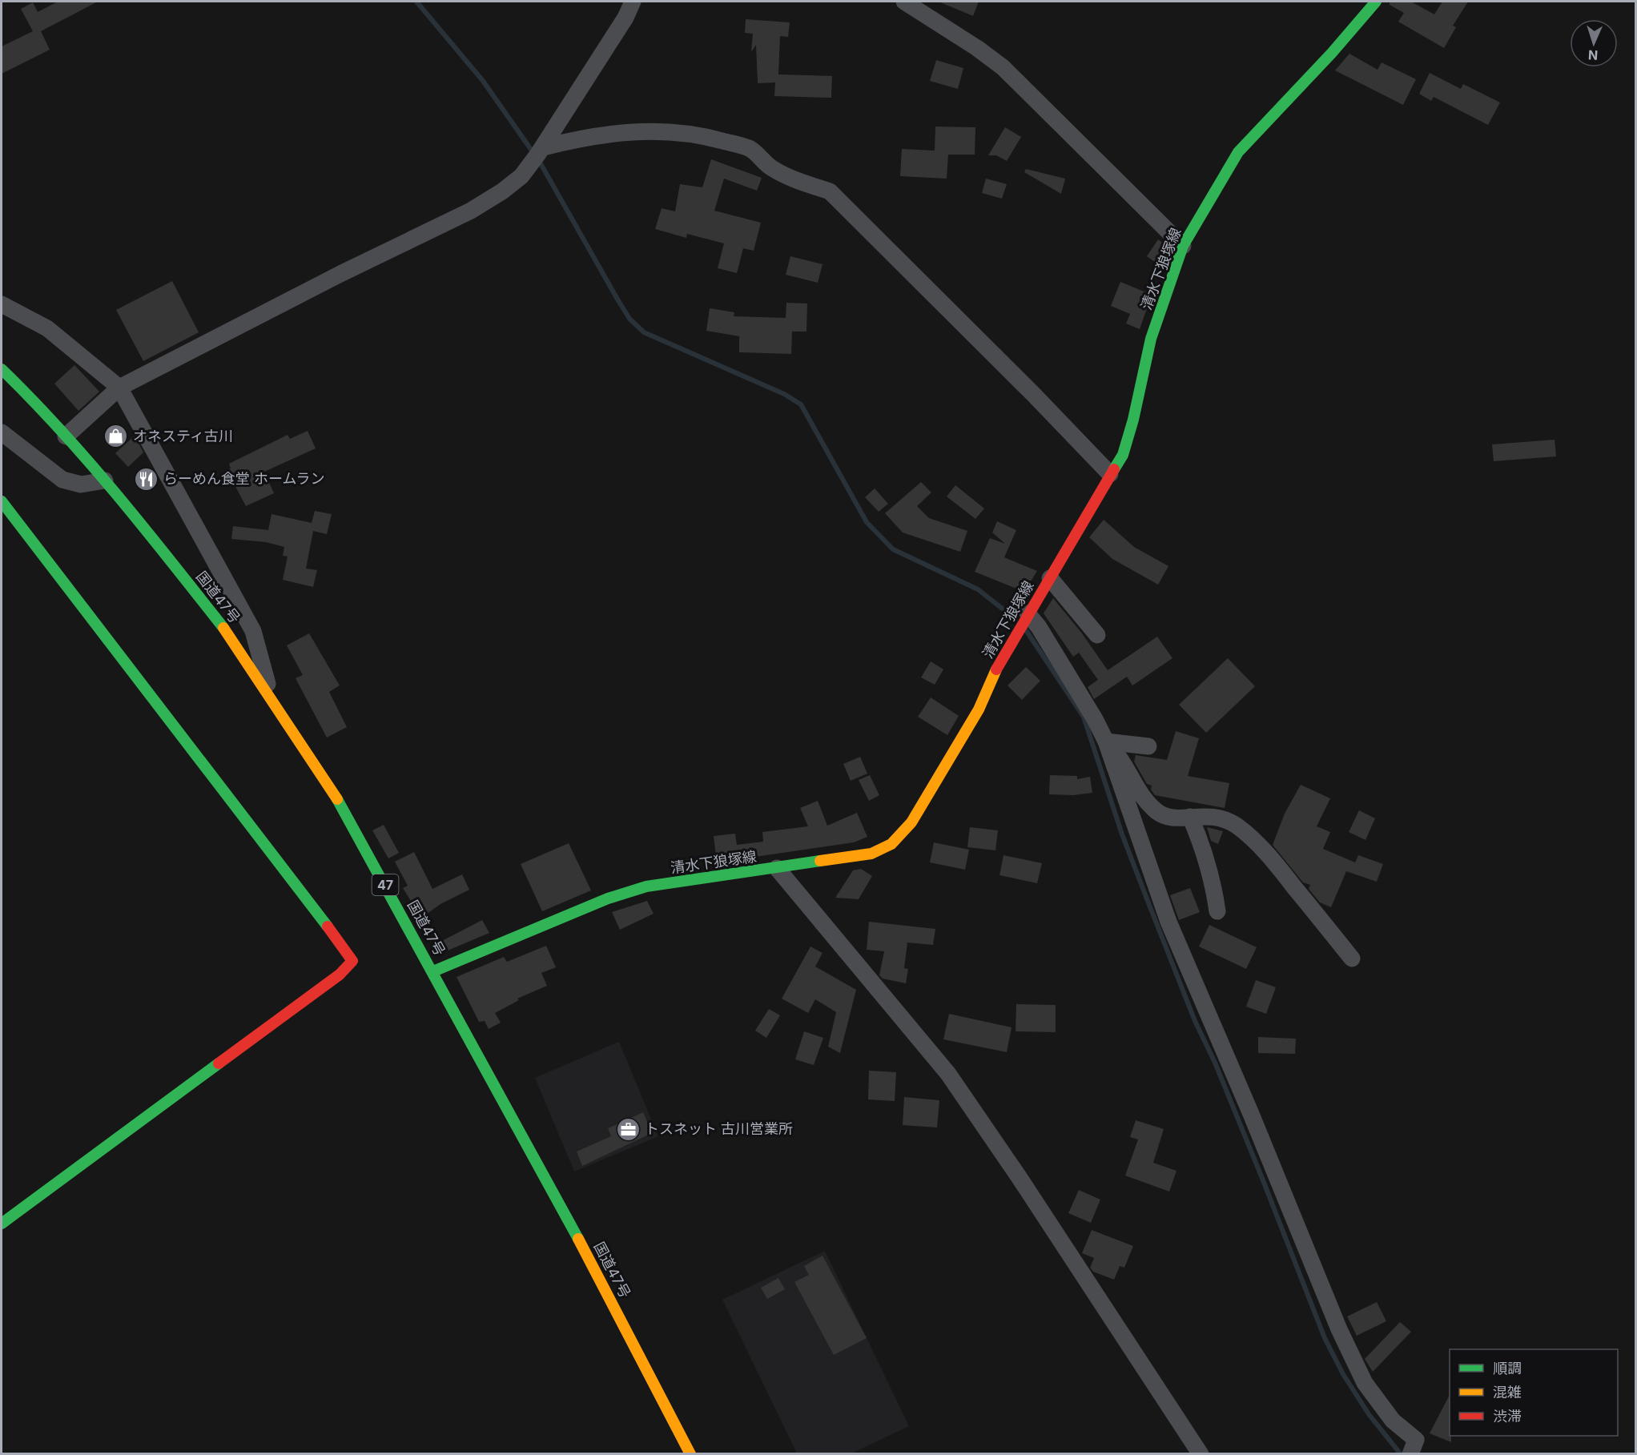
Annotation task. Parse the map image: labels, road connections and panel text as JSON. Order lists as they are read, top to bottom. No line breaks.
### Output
{"streets":{"main road":["清水下狼塚線","国道47号","47"]},"crossings":[["清水下狼塚線","国道47号"]],"places":{"shop":["オネスティ古川"],"restaurant":["らーめん食堂 ホームラン"],"office":["トスネット 古川営業所"]},"legend":["順調","混雑","渋滞"],"north":"bottom"}
